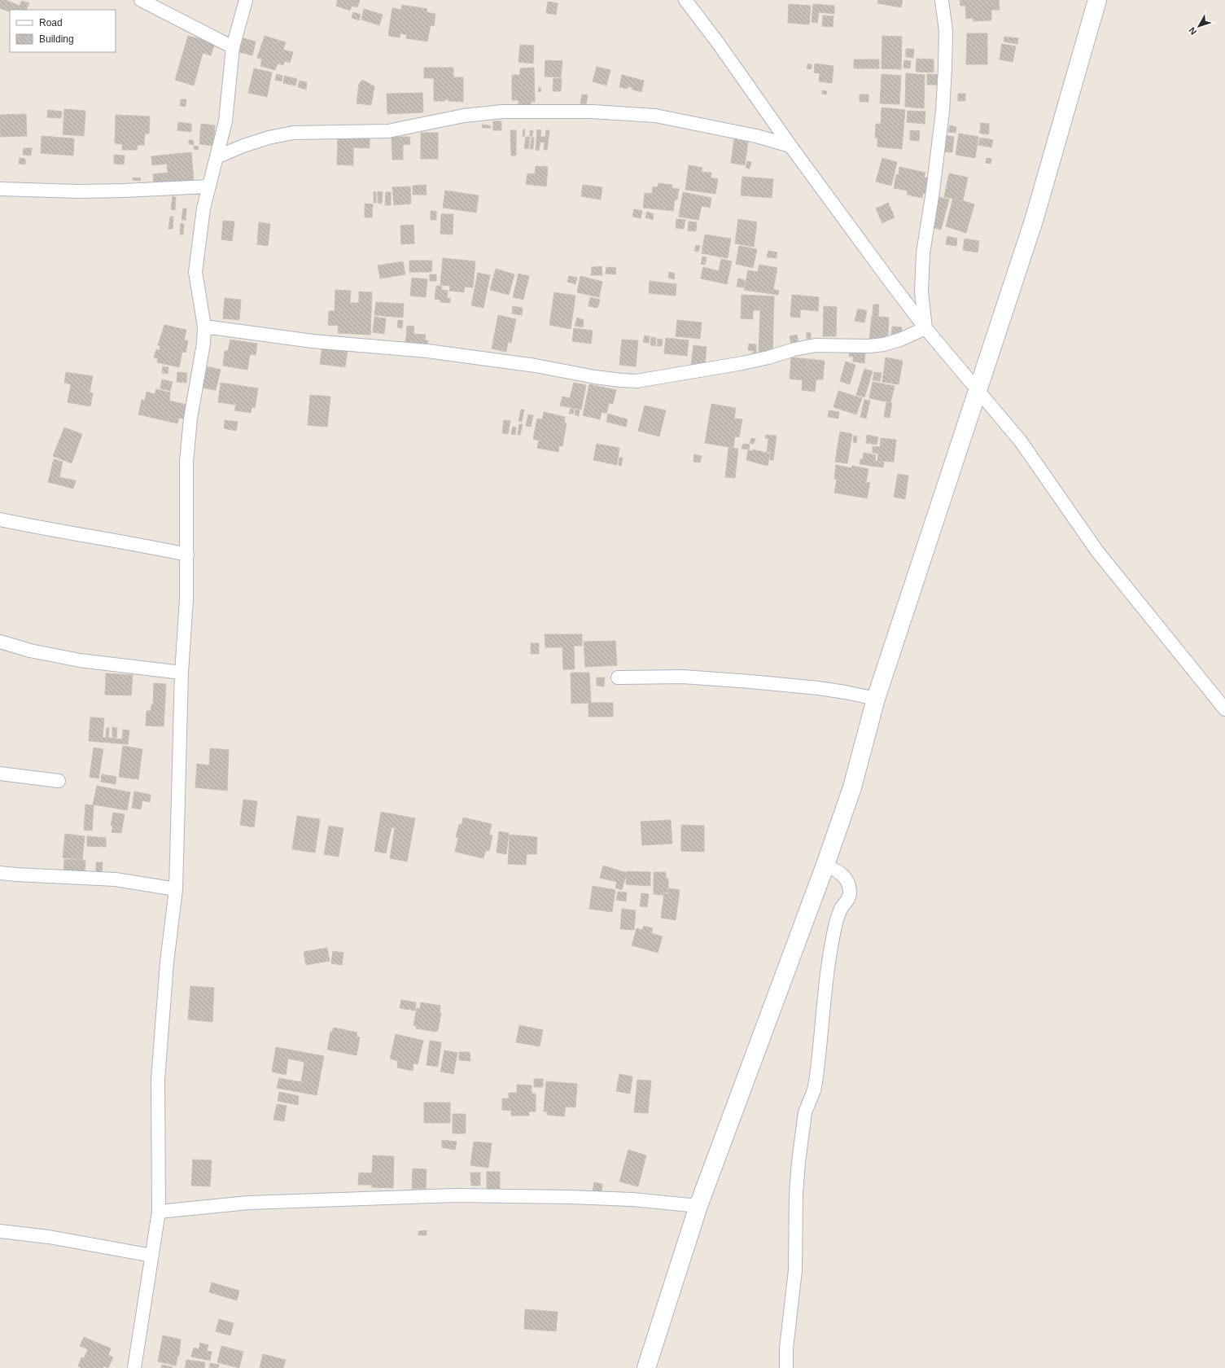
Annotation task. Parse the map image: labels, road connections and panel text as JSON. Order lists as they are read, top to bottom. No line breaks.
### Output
{"legend":["Road","Building"],"north":"bottom left"}
